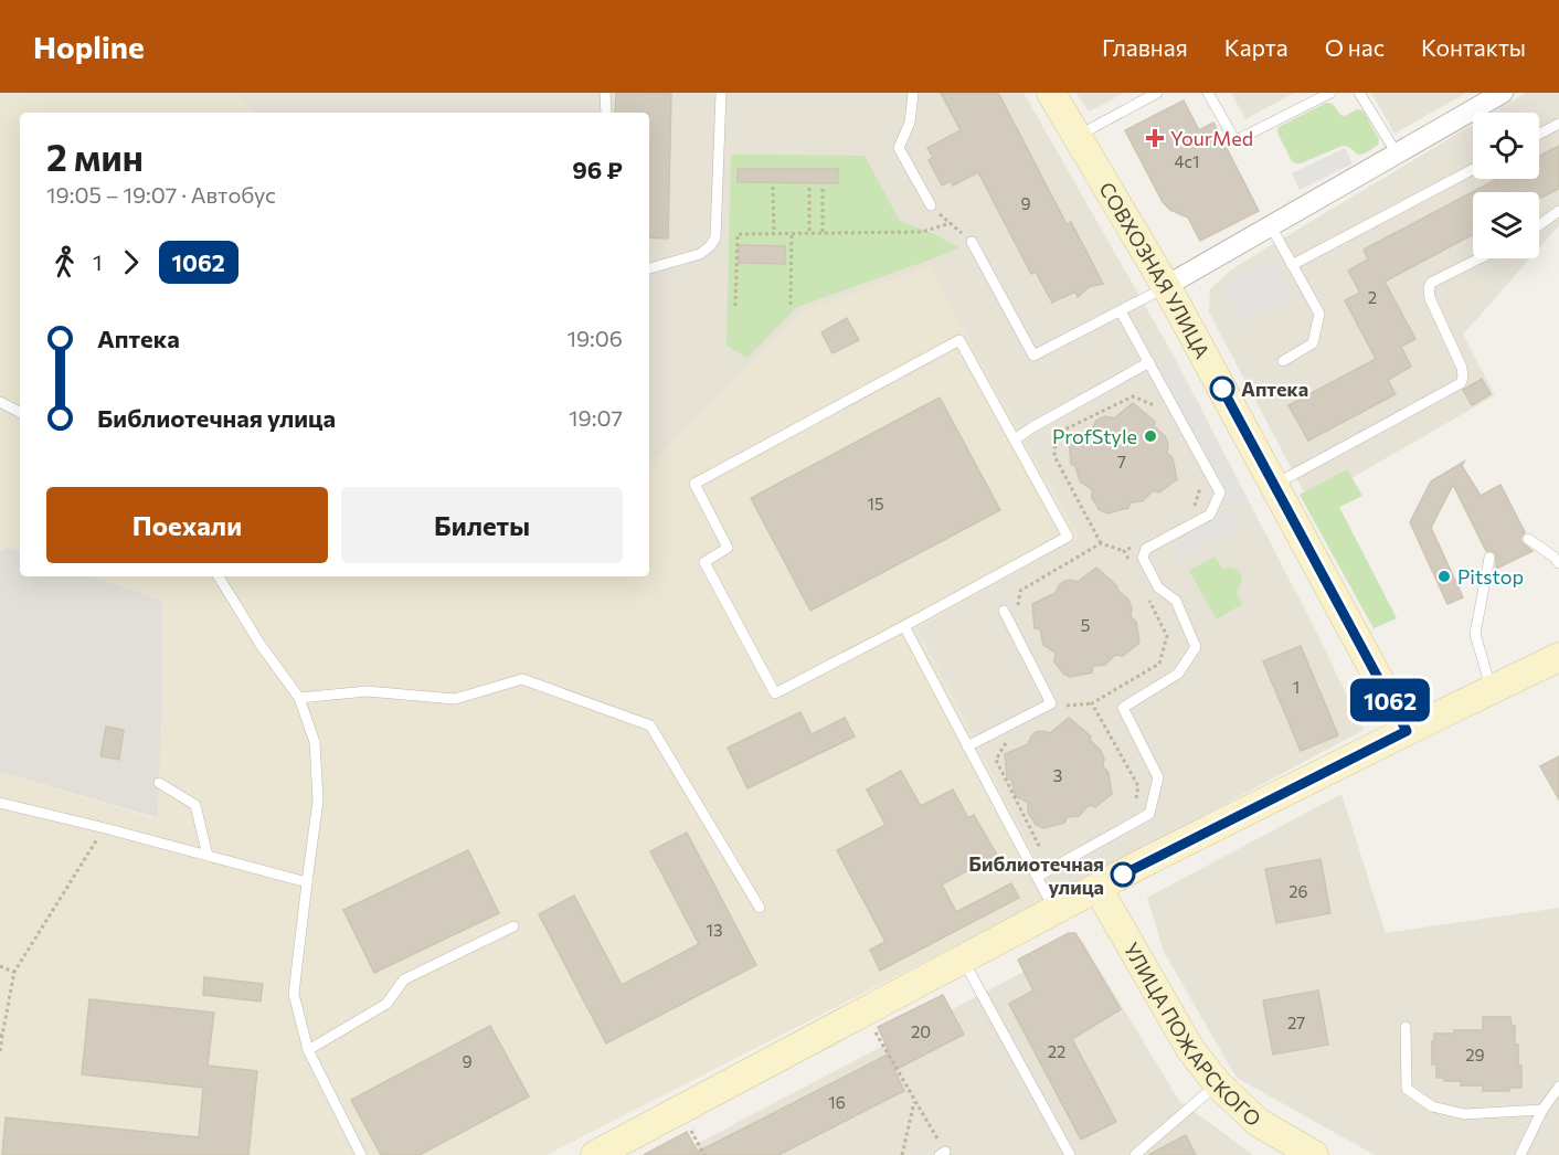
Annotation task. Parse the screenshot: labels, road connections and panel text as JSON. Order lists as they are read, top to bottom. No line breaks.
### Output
{"streets":{"street":["СОВХОЗНАЯ УЛИЦА","УЛИЦА ПОЖАРСКОГО"]},"places":{"health":["YourMed"],"other":["Аптека","ProfStyle","Pitstop","Библиотечная улица"]},"lines":["bus line 1062"],"house_numbers":["4с1","9","2","7","15","5","1","3","26","13","27","20","22","29","9","16"],"page":{"header":"Hopline","nav":["Главная","Карта","О нас","Контакты"],"on_map":"1062","heading":["2 мин","19:05 – 19:07 · Автобус","96 ₽"],"legs":["1","1062"],"list":[{"name":"Аптека","value":"19:06"},{"name":"Библиотечная улица","value":"19:07"}],"buttons":["Поехали","Билеты"]}}
